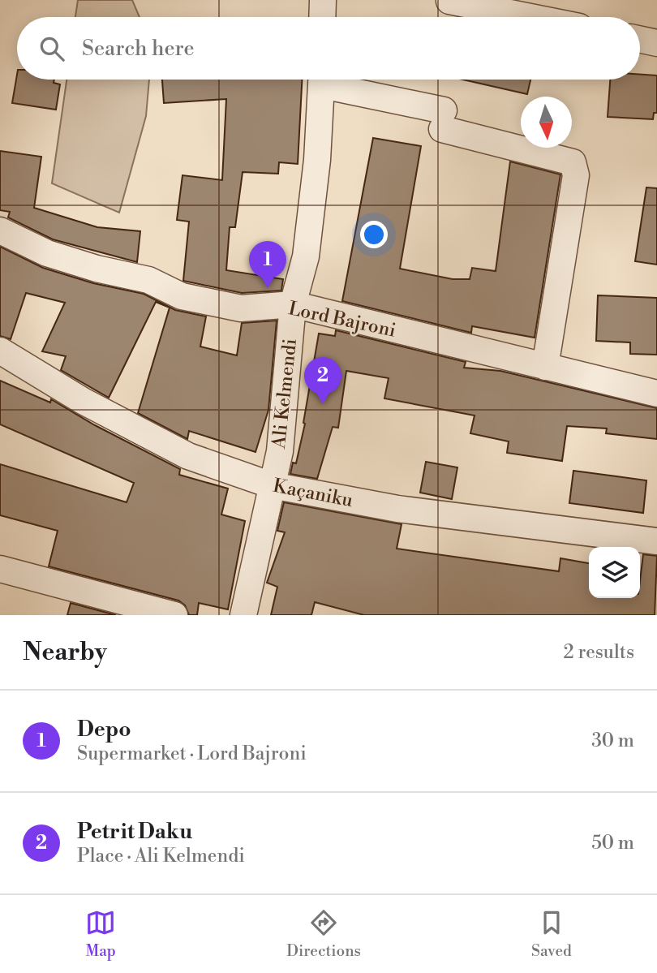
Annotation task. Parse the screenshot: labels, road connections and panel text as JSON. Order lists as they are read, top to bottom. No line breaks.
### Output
{"streets":{"street":["Lord Bajroni","Ali Kelmendi","Kaçaniku"]},"crossings":[["Lord Bajroni","Ali Kelmendi"],["Ali Kelmendi","Kaçaniku"]],"north":"bottom","page":{"search":"Search here","pins":["1","2"],"heading":["Nearby","2 results"],"list":[{"mark":"1","name":"Depo","note":"Supermarket · Lord Bajroni","value":"30 m"},{"mark":"2","name":"Petrit Daku","note":"Place · Ali Kelmendi","value":"50 m"}],"nav":["Map","Directions","Saved"]}}
